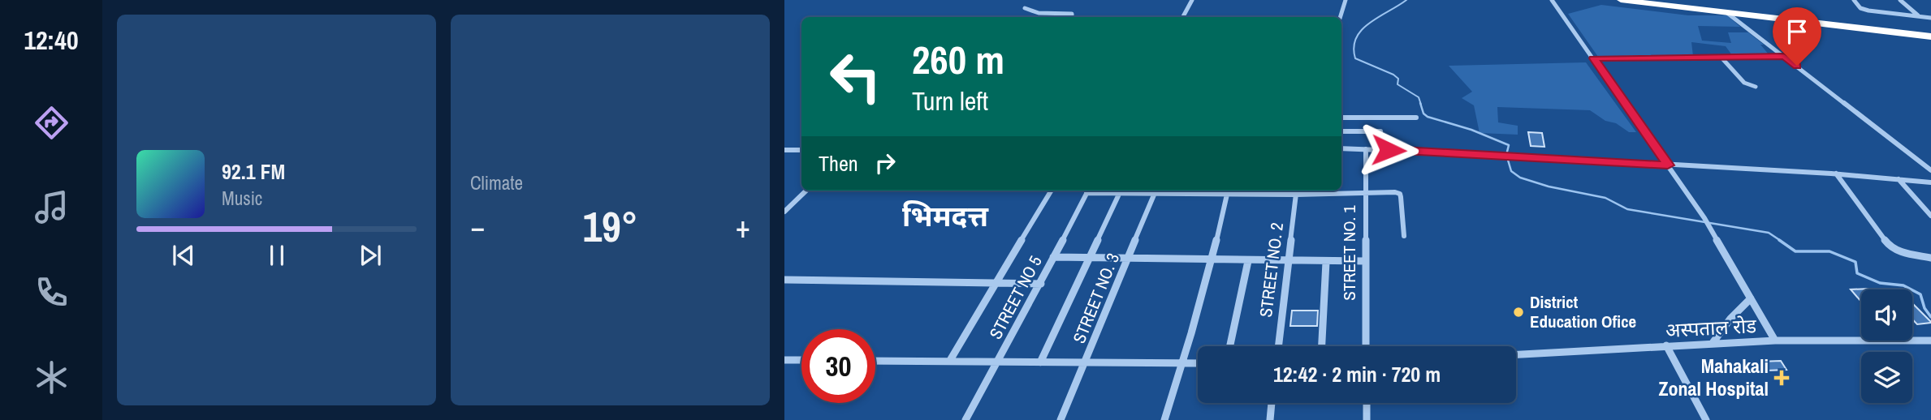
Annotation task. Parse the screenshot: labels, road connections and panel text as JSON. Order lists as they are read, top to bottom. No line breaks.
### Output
{"streets":{"street":["STREET NO. 1","STREET NO. 2","STREET NO 5","STREET NO. 3","अस्पताल रोड"]},"districts":["भिमदत्त"],"places":{"other":["District Education Ofice"],"health":["Mahakali Zonal Hospital"]},"page":{"tabs":"12:40","tile":"Climate","turn":["260 m","Turn left"],"then":"Then","song":["92.1 FM","Music"],"heat":["−","19°","+"],"limit":"30","trip":"12:42 · 2 min · 720 m"}}
